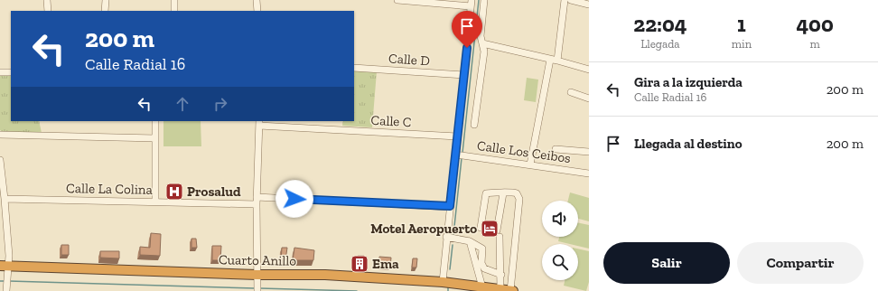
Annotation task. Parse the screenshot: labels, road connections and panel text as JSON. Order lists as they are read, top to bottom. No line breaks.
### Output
{"streets":{"highway":["Cuarto Anillo"],"street":["Calle D","Calle C","Calle Los Ceibos","Calle La Colina"]},"places":{"hospital":["Prosalud"],"hotel":["Motel Aeropuerto"],"building":["Ema"]},"page":{"eta":["22:04","Llegada","1","min","400","m"],"turn":["200 m","Calle Radial 16"],"list":[{"name":"Gira a la izquierda","note":"Calle Radial 16","value":"200 m"},{"name":"Llegada al destino","value":"200 m"}],"buttons":["Salir","Compartir"]}}
